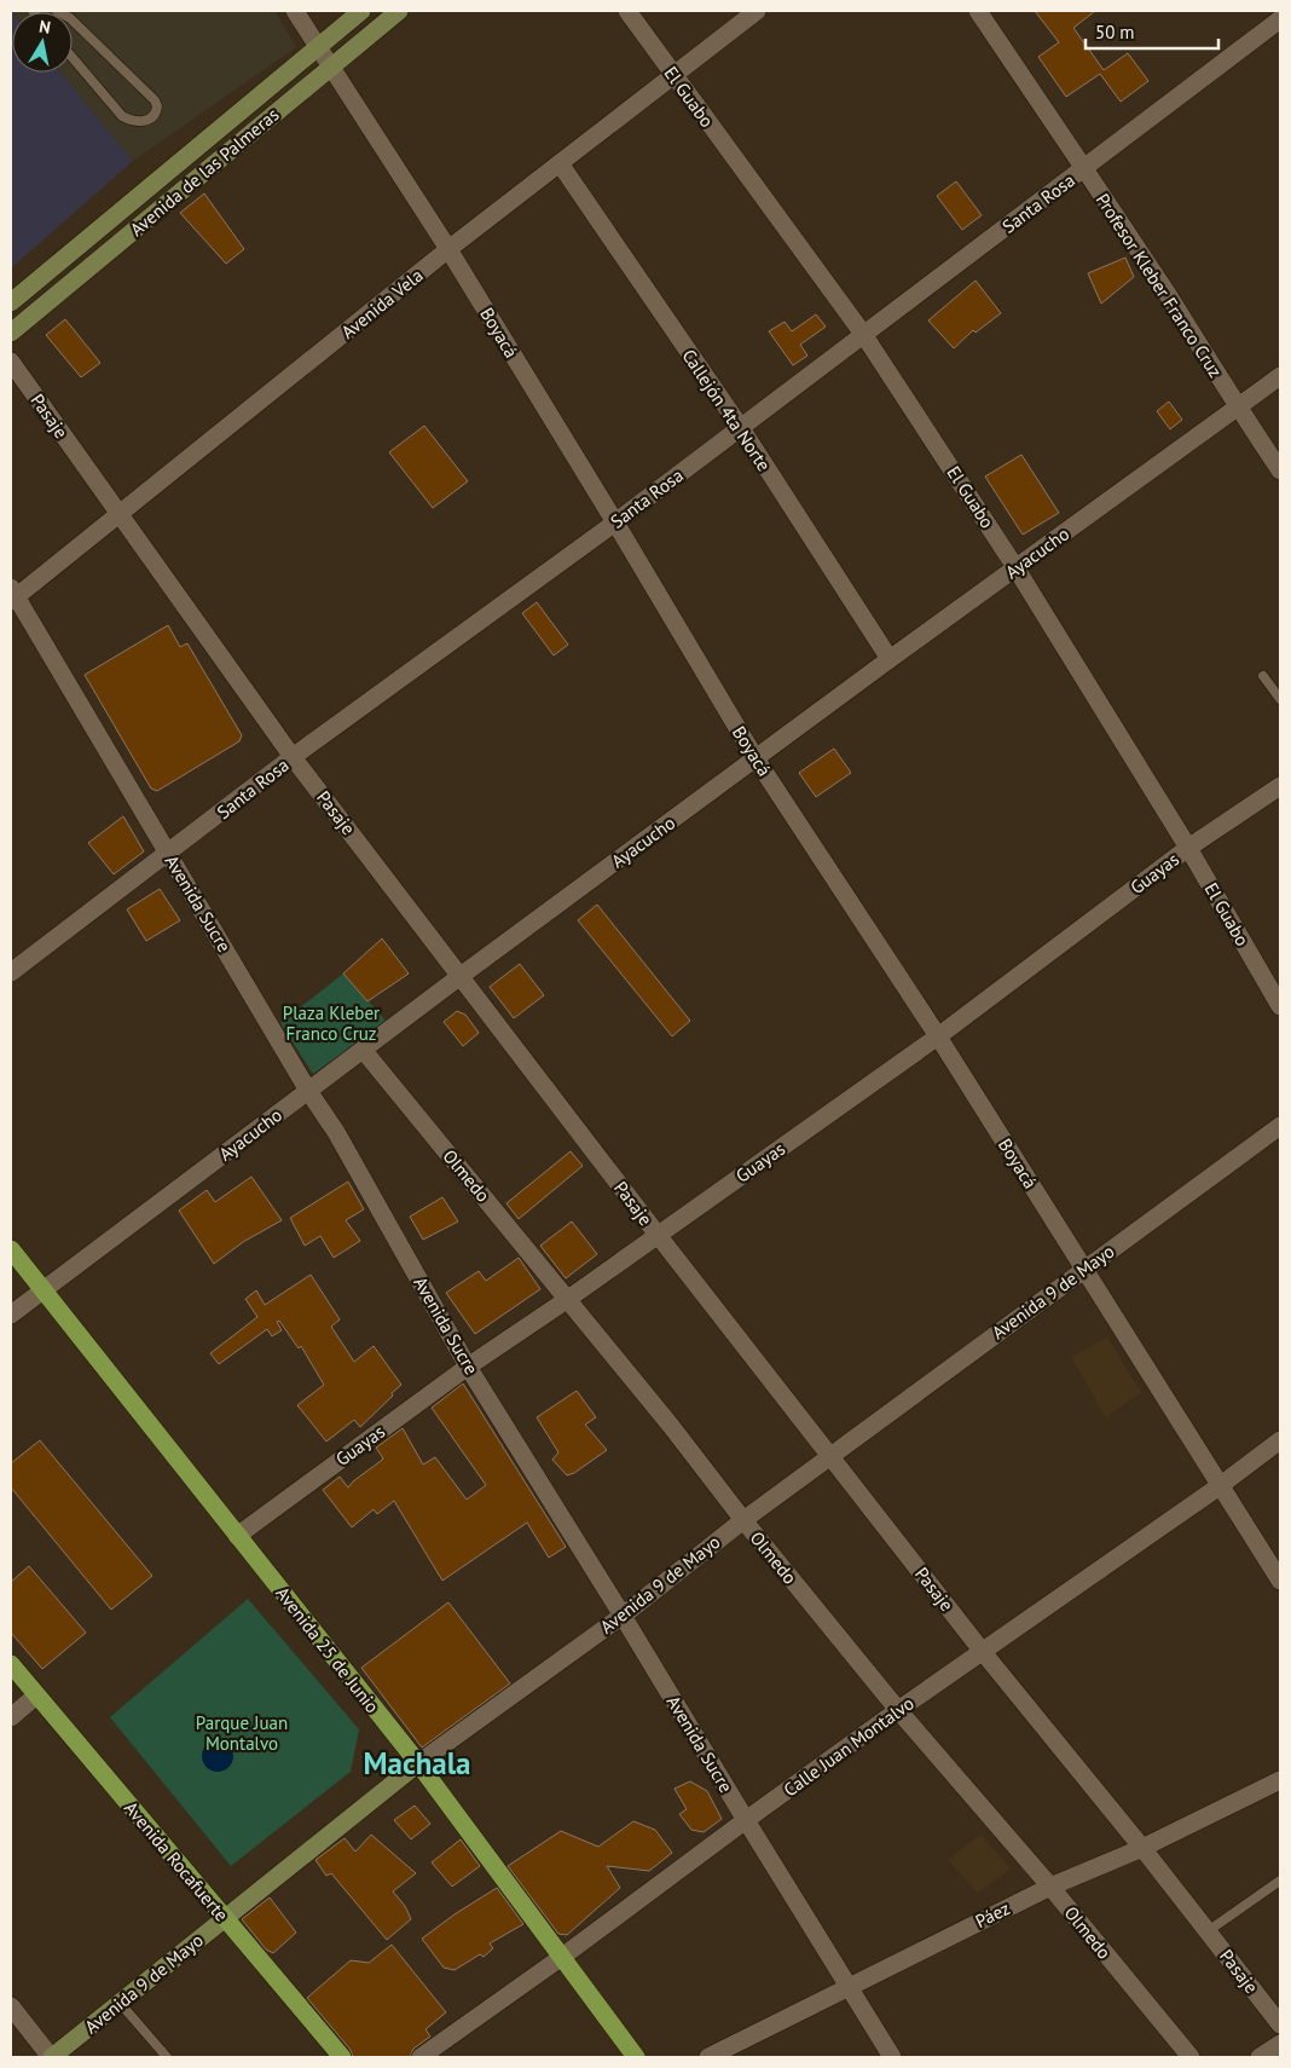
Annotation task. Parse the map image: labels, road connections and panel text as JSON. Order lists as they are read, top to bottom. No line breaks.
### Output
{"streets":{"main road":["Avenida de las Palmeras","Avenida 9 de Mayo","Avenida 25 de Junio","Avenida Rocafuerte"],"street":["El Guabo","Santa Rosa","Profesor Kleber Franco Cruz","Avenida Vela","Boyacá","Callejón 4ta Norte","Pasaje","Ayacucho","Guayas","Avenida Sucre","Olmedo","Calle Juan Montalvo","Páez"]},"crossings":[["El Guabo","Santa Rosa"],["El Guabo","Avenida Vela"],["El Guabo","Ayacucho"],["El Guabo","Guayas"],["Avenida de las Palmeras","Boyacá"],["Santa Rosa","Profesor Kleber Franco Cruz"],["Santa Rosa","Boyacá"],["Santa Rosa","Callejón 4ta Norte"],["Santa Rosa","Pasaje"],["Santa Rosa","Avenida Sucre"],["Profesor Kleber Franco Cruz","Ayacucho"],["Avenida Vela","Boyacá"],["Avenida Vela","Callejón 4ta Norte"],["Avenida Vela","Pasaje"],["Avenida Vela","Avenida Sucre"],["Boyacá","Ayacucho"],["Boyacá","Guayas"],["Boyacá","Avenida 9 de Mayo"],["Boyacá","Calle Juan Montalvo"],["Callejón 4ta Norte","Ayacucho"],["Pasaje","Ayacucho"],["Pasaje","Guayas"],["Pasaje","Avenida 9 de Mayo"],["Pasaje","Calle Juan Montalvo"],["Pasaje","Páez"],["Ayacucho","Avenida Sucre"],["Ayacucho","Olmedo"],["Ayacucho","Avenida 25 de Junio"],["Guayas","Avenida Sucre"],["Guayas","Olmedo"],["Guayas","Avenida 25 de Junio"],["Avenida Sucre","Avenida 9 de Mayo"],["Avenida Sucre","Calle Juan Montalvo"],["Avenida Sucre","Páez"],["Olmedo","Avenida 9 de Mayo"],["Olmedo","Calle Juan Montalvo"],["Olmedo","Páez"],["Avenida 9 de Mayo","Avenida 25 de Junio"],["Avenida 9 de Mayo","Avenida Rocafuerte"],["Avenida 25 de Junio","Calle Juan Montalvo"]],"districts":["Machala"],"parks":["Plaza Kleber Franco Cruz","Parque Juan Montalvo"],"scale_bar":"50 m","north":"top"}
